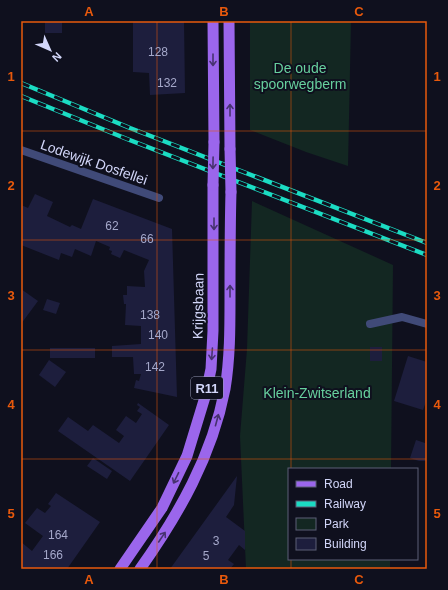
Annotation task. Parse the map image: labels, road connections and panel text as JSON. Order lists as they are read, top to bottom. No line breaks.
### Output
{"streets":{"main road":["Krijgsbaan","R11"],"street":["Lodewijk Dosfellei"]},"parks":["De oude spoorwegberm","Klein-Zwitserland"],"house_numbers":["128","132","62","66","138","140","142","164","3","166","5"],"legend":["Road","Railway","Park","Building"],"north":"bottom right","grid":{"columns":["A","B","C"],"rows":["1","2","3","4","5"]}}
